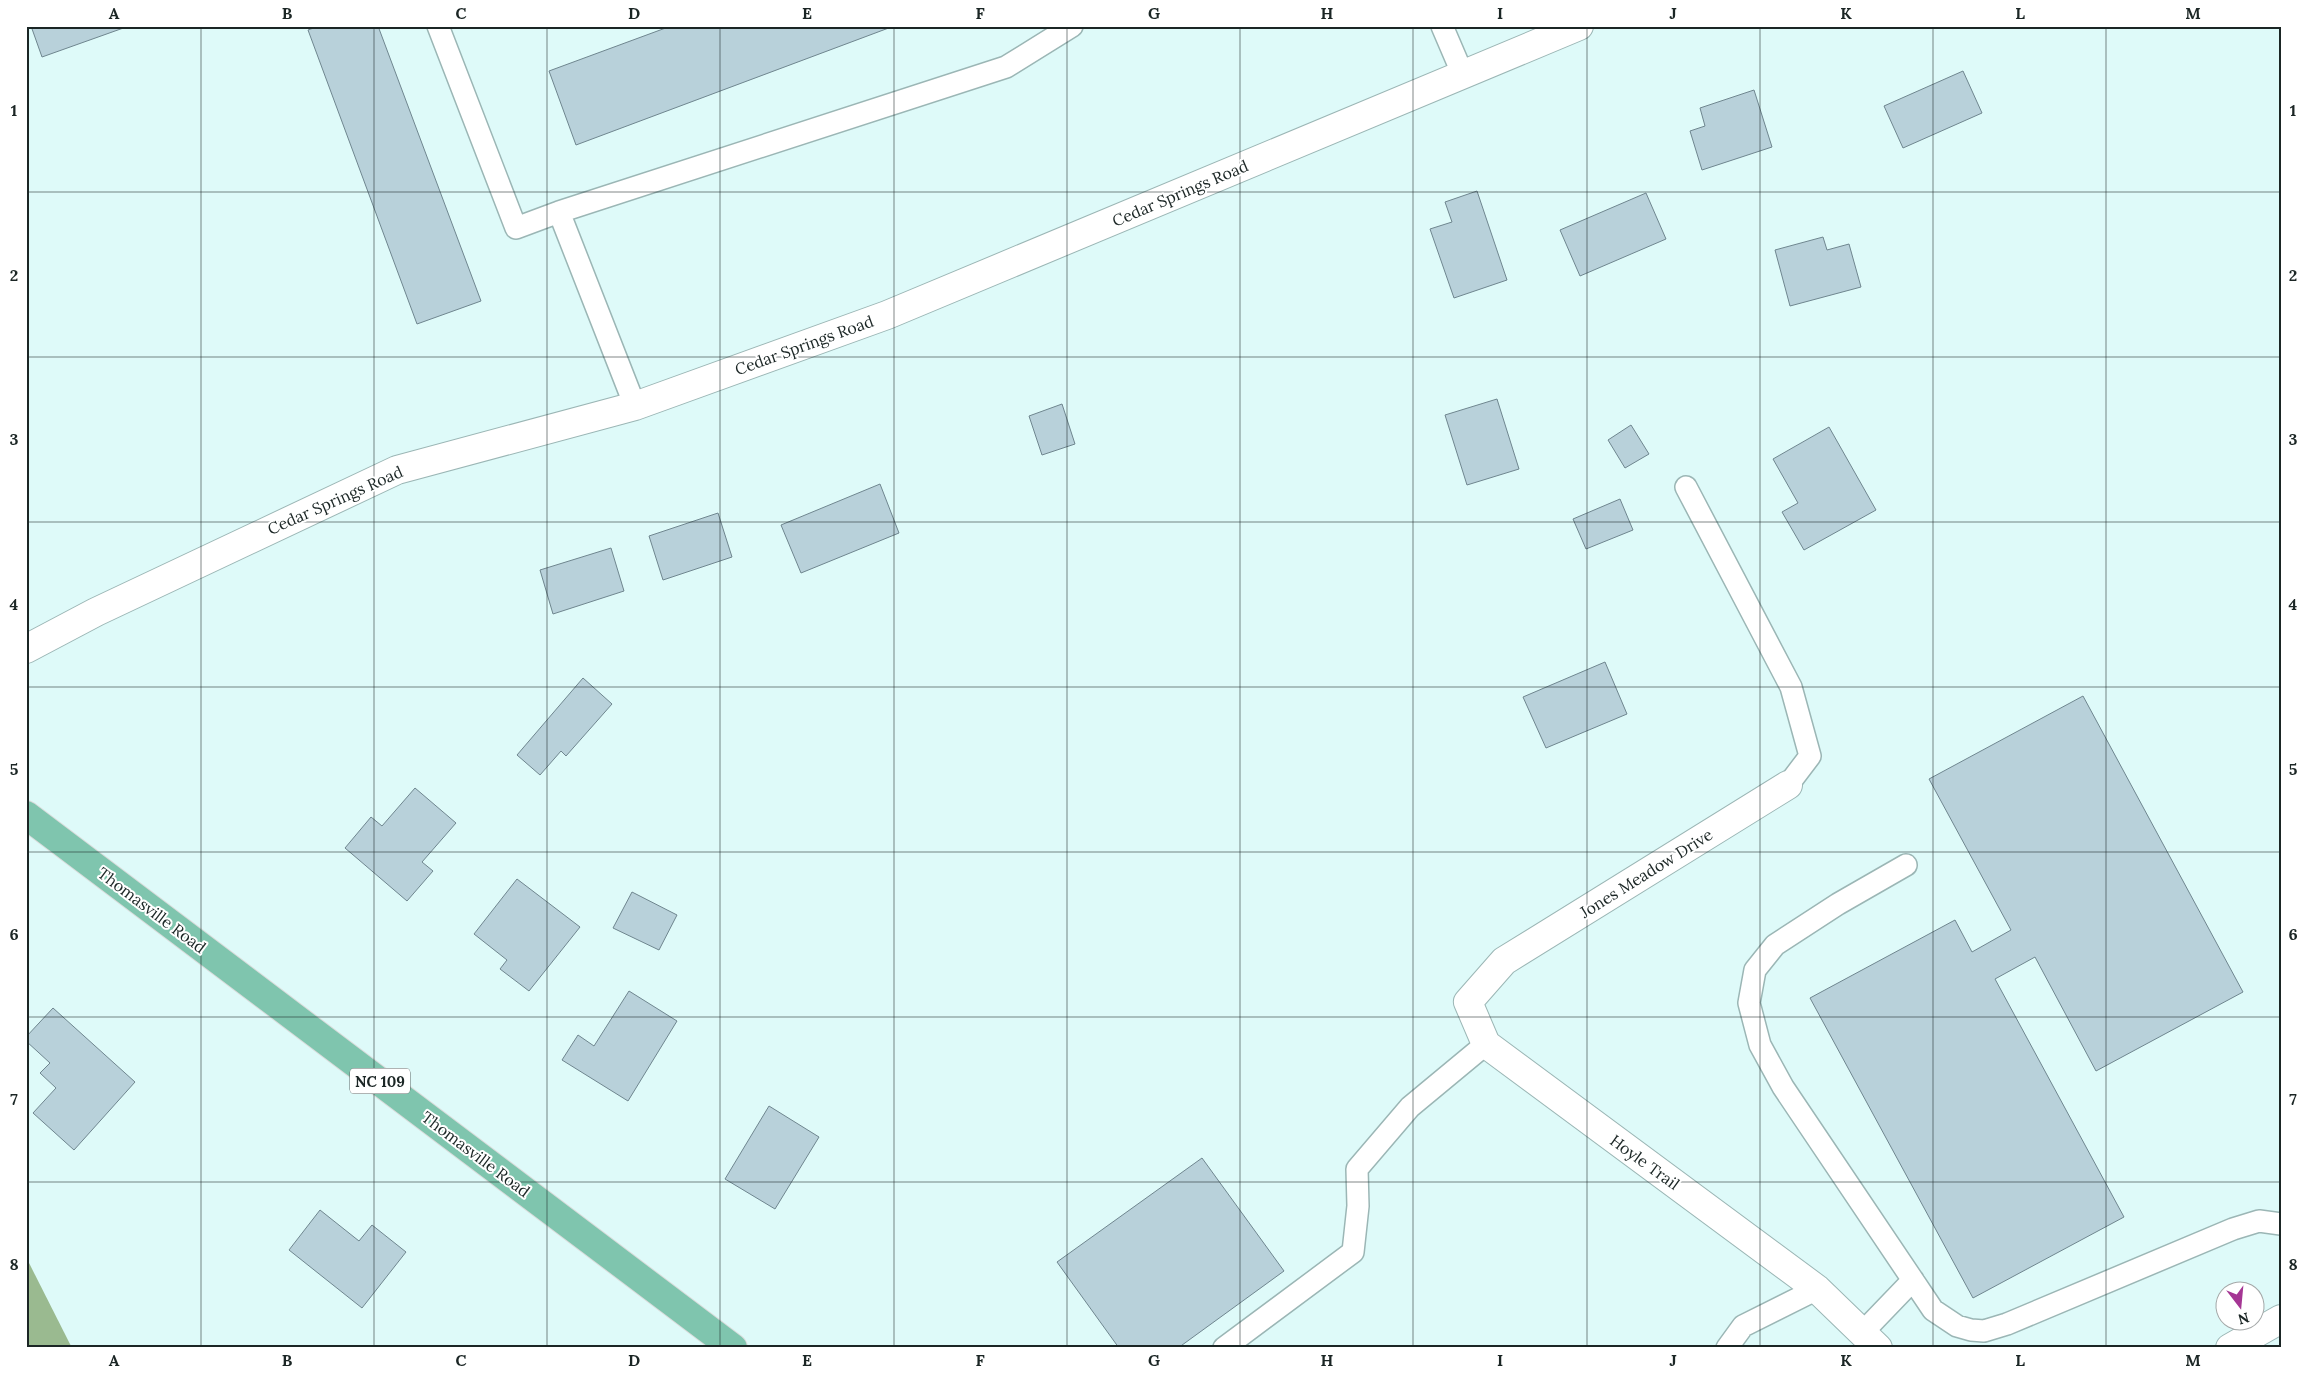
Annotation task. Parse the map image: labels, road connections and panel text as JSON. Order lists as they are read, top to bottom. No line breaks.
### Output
{"streets":{"main road":["Thomasville Road","NC 109"],"street":["Cedar Springs Road","Jones Meadow Drive","Hoyle Trail"]},"crossings":[["Jones Meadow Drive","Hoyle Trail"]],"north":"bottom","grid":{"columns":["A","B","C","D","E","F","G","H","I","J","K","L","M"],"rows":["1","2","3","4","5","6","7","8"]}}
